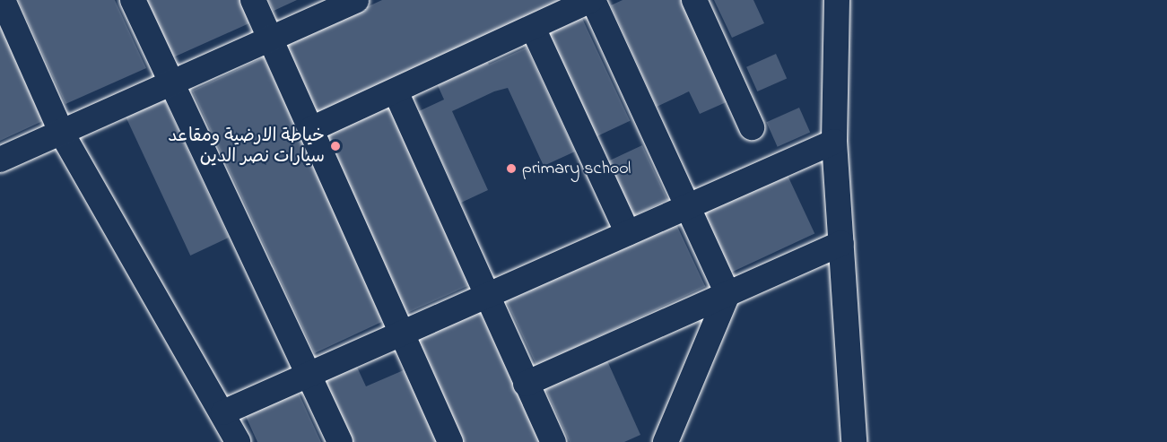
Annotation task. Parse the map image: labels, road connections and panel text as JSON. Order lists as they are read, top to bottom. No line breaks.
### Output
{"places":["خياطة الارضية ومقاعد سيارات نصر الدين","primary school"]}
